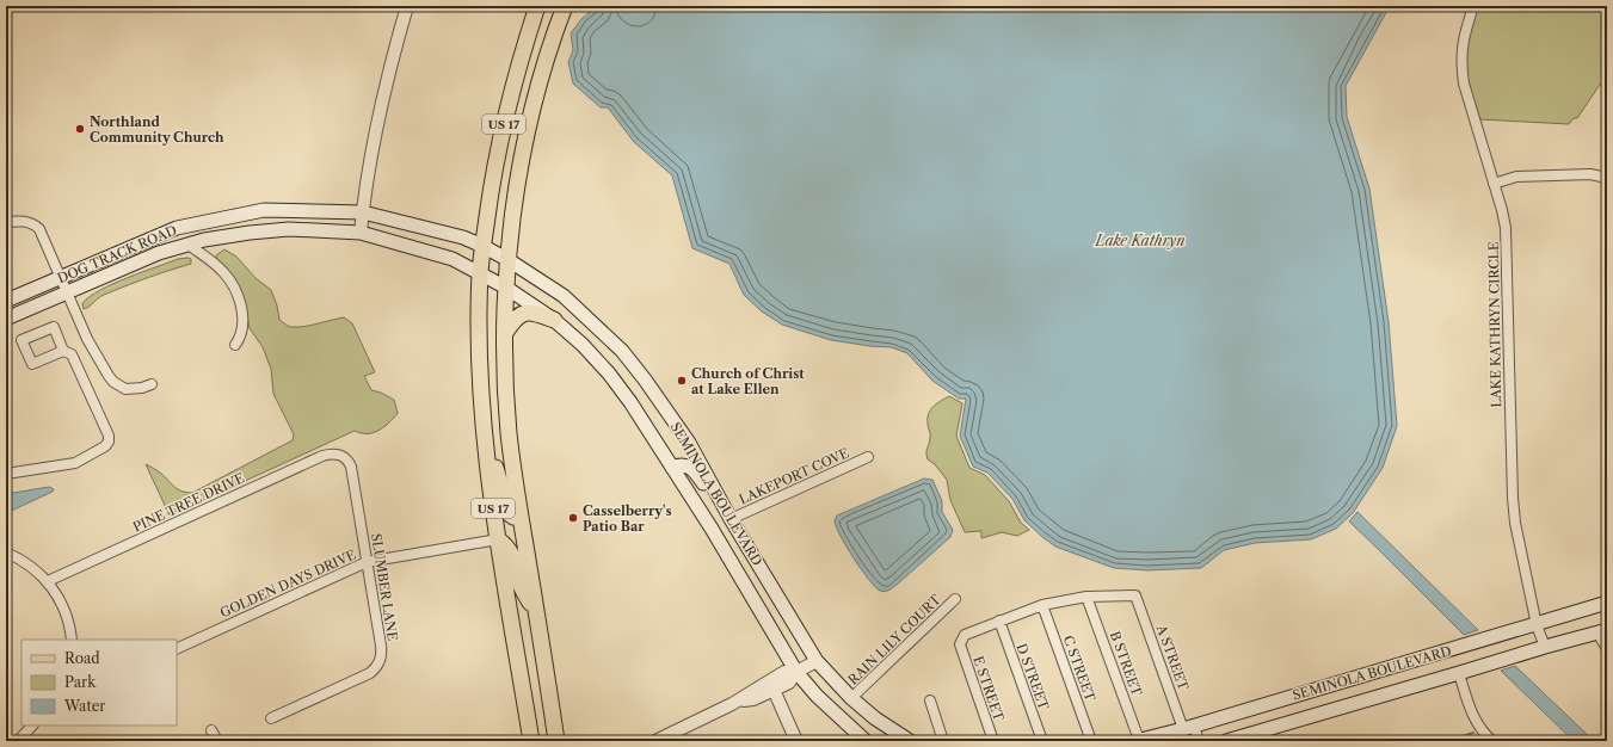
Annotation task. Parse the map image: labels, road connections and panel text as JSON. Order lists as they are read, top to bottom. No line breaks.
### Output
{"streets":{"main road":["US 17","DOG TRACK ROAD","SEMINOLA BOULEVARD"],"street":["LAKE KATHRYN CIRCLE","LAKEPORT COVE","PINE TREE DRIVE","GOLDEN DAYS DRIVE","SLUMBER LANE","RAIN LILY COURT","A STREET","B STREET","C STREET","D STREET","E STREET"]},"crossings":[["US 17","DOG TRACK ROAD"],["US 17","SEMINOLA BOULEVARD"],["US 17","GOLDEN DAYS DRIVE"],["DOG TRACK ROAD","SEMINOLA BOULEVARD"],["LAKE KATHRYN CIRCLE","SEMINOLA BOULEVARD"],["LAKEPORT COVE","SEMINOLA BOULEVARD"],["SEMINOLA BOULEVARD","RAIN LILY COURT"],["SEMINOLA BOULEVARD","A STREET"],["SEMINOLA BOULEVARD","B STREET"],["PINE TREE DRIVE","SLUMBER LANE"],["GOLDEN DAYS DRIVE","SLUMBER LANE"],["A STREET","B STREET"],["D STREET","E STREET"]],"water":["Lake Kathryn"],"places":["Northland Community Church","Church of Christ at Lake Ellen","Casselberry's Patio Bar"],"legend":["Road","Park","Water"]}
